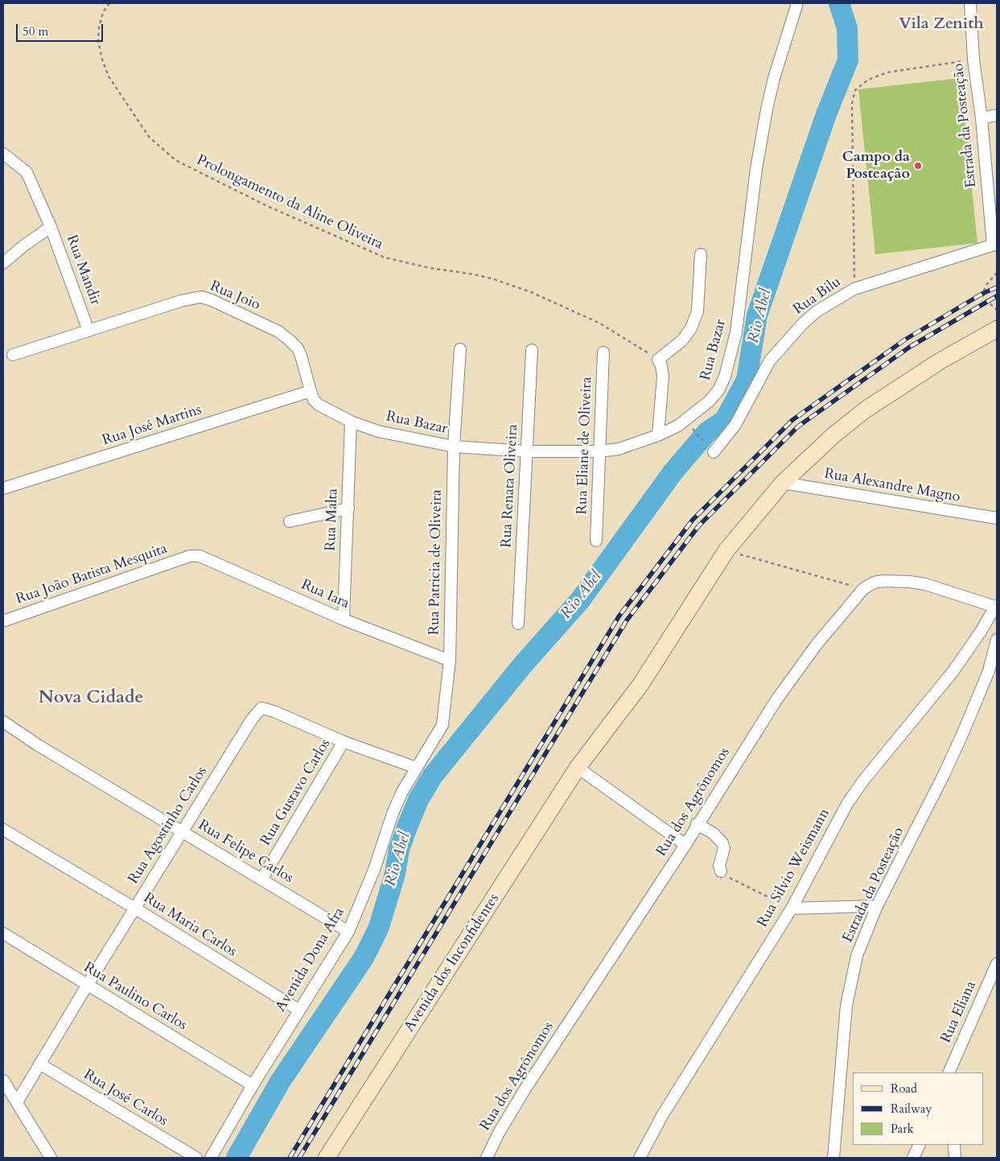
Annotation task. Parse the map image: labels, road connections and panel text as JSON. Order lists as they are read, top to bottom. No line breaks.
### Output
{"streets":{"main road":["Avenida dos Inconfidentes"],"street":["Estrada da Posteação","Rua Mandir","Rua Joio","Rua Bilu","Rua Bazar","Rua José Martins","Rua Eliane de Oliveira","Rua Renata Oliveira","Rua Alexandre Magno","Rua Malta","Rua Patricia de Oliveira","Rua João Batista Mesquita","Rua Iara","Rua Gustavo Carlos","Rua dos Agrônomos","Rua Agostinho Carlos","Rua Felipe Carlos","Rua Silvio Weismann","Rua Maria Carlos","Avenida Dona Afra","Rua Paulino Carlos","Rua Eliana","Rua José Carlos"],"path":["Prolongamento da Aline Oliveira"]},"crossings":[["Estrada da Posteação","Rua Bilu"],["Rua Mandir","Rua Joio"],["Rua Joio","Rua Bazar"],["Rua Joio","Rua José Martins"],["Rua Bazar","Rua José Martins"],["Rua Bazar","Rua Eliane de Oliveira"],["Rua Bazar","Rua Renata Oliveira"],["Rua Bazar","Rua Malta"],["Rua Bazar","Rua Patricia de Oliveira"],["Rua Alexandre Magno","Avenida dos Inconfidentes"],["Rua Malta","Rua Iara"],["Rua Patricia de Oliveira","Rua Iara"],["Rua Patricia de Oliveira","Rua Agostinho Carlos"],["Rua Patricia de Oliveira","Avenida Dona Afra"],["Rua João Batista Mesquita","Rua Iara"],["Rua Gustavo Carlos","Rua Agostinho Carlos"],["Rua Gustavo Carlos","Rua Felipe Carlos"],["Rua dos Agrônomos","Rua Silvio Weismann"],["Rua Agostinho Carlos","Rua Felipe Carlos"],["Rua Agostinho Carlos","Rua Maria Carlos"],["Rua Agostinho Carlos","Avenida Dona Afra"],["Rua Agostinho Carlos","Rua Paulino Carlos"],["Rua Agostinho Carlos","Rua José Carlos"],["Rua Felipe Carlos","Avenida Dona Afra"],["Rua Maria Carlos","Avenida Dona Afra"],["Avenida Dona Afra","Rua Paulino Carlos"]],"districts":["Vila Zenith","Nova Cidade"],"water":["Rio Abel"],"places":["Campo da Posteação"],"legend":["Road","Railway","Park"],"scale_bar":"50 m"}
